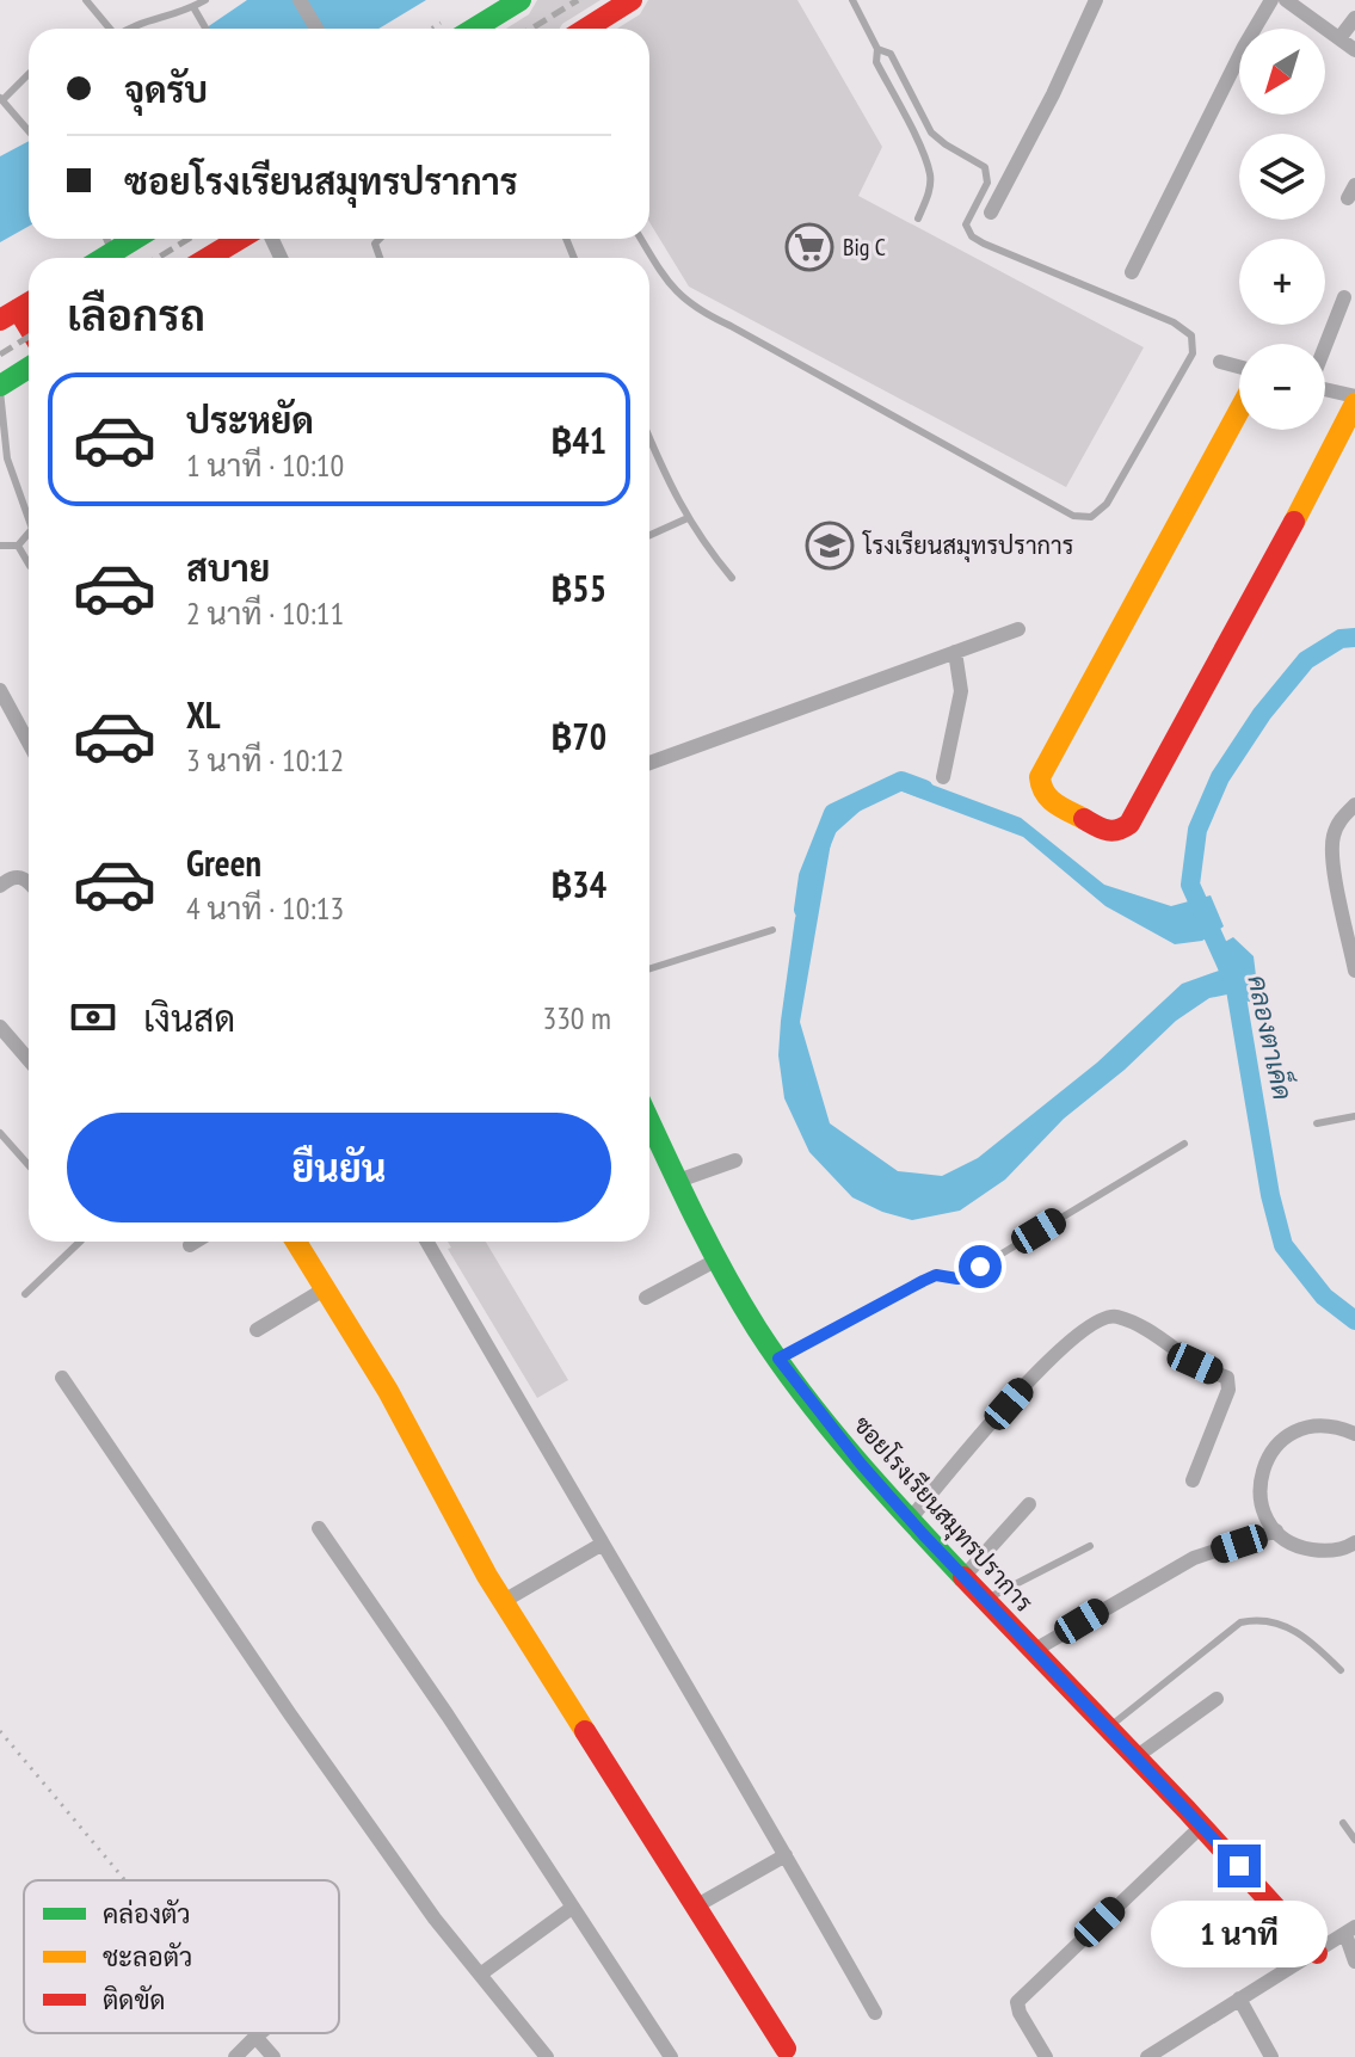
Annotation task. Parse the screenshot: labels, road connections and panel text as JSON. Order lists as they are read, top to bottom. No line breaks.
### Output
{"streets":{"main road":["ซอยโรงเรียนสมุทรปราการ"]},"water":["คลองตาเค็ด"],"places":{"supermarket":["Big C"],"school or university":["โรงเรียนสมุทรปราการ"]},"legend":["คล่องตัว","ชะลอตัว","ติดขัด"],"north":"bottom left","page":{"map_buttons":["+","−"],"banner":["จุดรับ","ซอยโรงเรียนสมุทรปราการ"],"heading":"เลือกรถ","list":[{"name":"ประหยัด","note":"1 นาที · 10:10","value":"฿41"},{"name":"สบาย","note":"2 นาที · 10:11","value":"฿55"},{"name":"XL","note":"3 นาที · 10:12","value":"฿70"},{"name":"Green","note":"4 นาที · 10:13","value":"฿34"}],"pay":["เงินสด","330 m"],"buttons":"ยืนยัน","bubble":"1 นาที"}}
